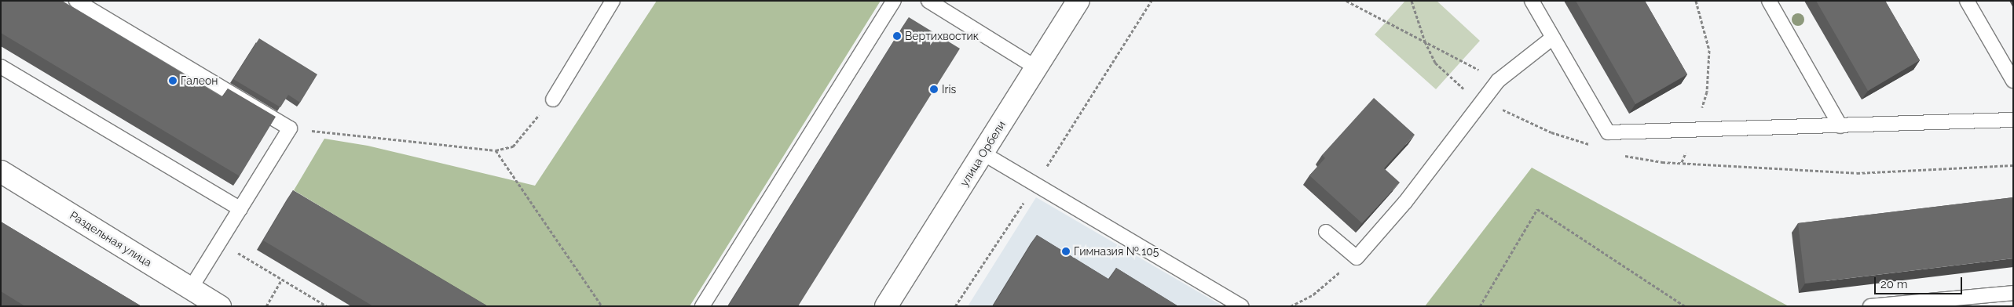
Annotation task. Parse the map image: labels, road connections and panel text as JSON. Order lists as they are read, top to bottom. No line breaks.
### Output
{"streets":{"street":["улица Орбели","Раздельная улица"]},"places":["Вертихвостик","Галеон","Iris","Гимназия № 105"],"scale_bar":"20 m"}
